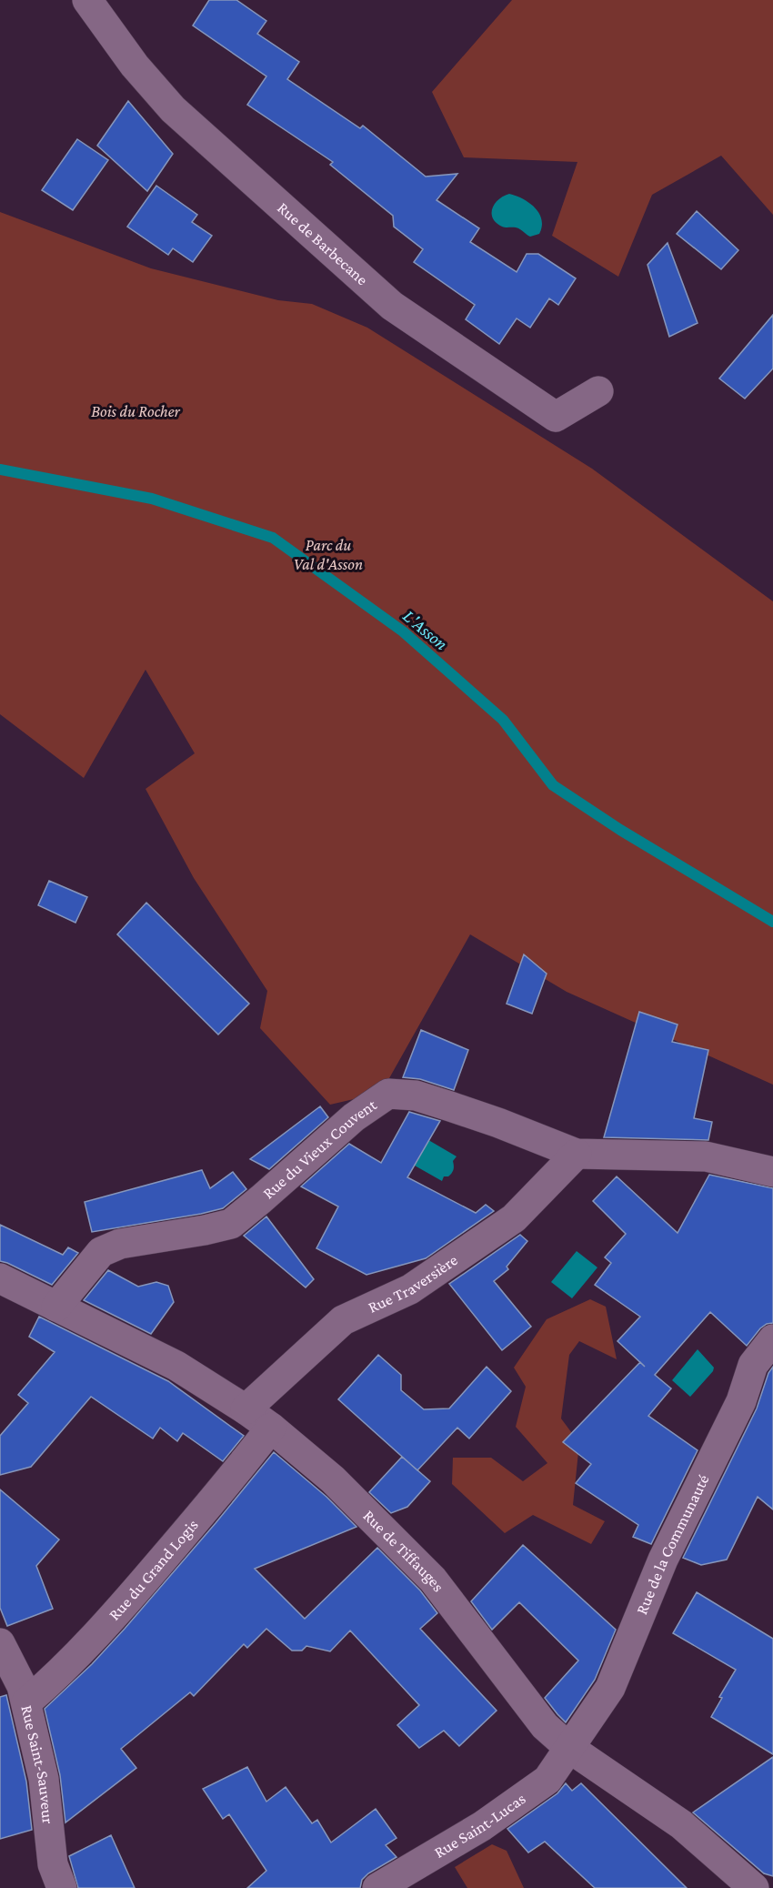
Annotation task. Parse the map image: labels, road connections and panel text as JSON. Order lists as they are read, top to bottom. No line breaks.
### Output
{"streets":{"street":["Rue de Barbecane","Rue du Vieux Couvent","Rue Traversière","Rue de la Communauté","Rue de Tiffauges","Rue du Grand Logis","Rue Saint-Sauveur","Rue Saint-Lucas"]},"crossings":[["Rue du Vieux Couvent","Rue Traversière"],["Rue du Vieux Couvent","Rue de Tiffauges"],["Rue Traversière","Rue de Tiffauges"],["Rue de la Communauté","Rue de Tiffauges"],["Rue de la Communauté","Rue Saint-Lucas"],["Rue de Tiffauges","Rue du Grand Logis"],["Rue de Tiffauges","Rue Saint-Lucas"],["Rue du Grand Logis","Rue Saint-Sauveur"]],"water":["L'Asson"],"parks":["Bois du Rocher","Parc du Val d'Asson"]}
